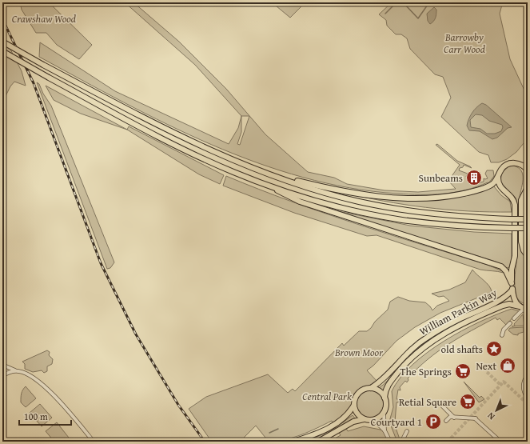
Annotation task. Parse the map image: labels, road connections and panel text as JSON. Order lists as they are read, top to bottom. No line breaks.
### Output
{"streets":{"highway":["William Parkin Way"]},"parks":["Crawshaw Wood","Barrowby Carr Wood","Brown Moor","Central Park"],"places":{"building":["Sunbeams"],"place":["old shafts"],"shop":["Next"],"supermarket":["The Springs","Retial Square"],"parking":["Courtyard 1"]},"scale_bar":"100 m","north":"bottom left"}
